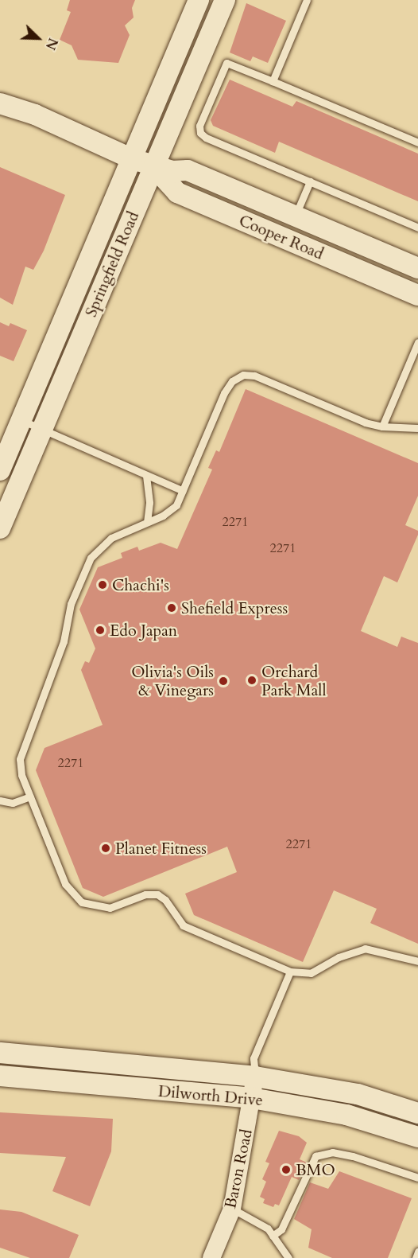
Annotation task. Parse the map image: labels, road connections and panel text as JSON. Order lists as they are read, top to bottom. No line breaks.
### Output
{"streets":{"main road":["Cooper Road","Springfield Road","Dilworth Drive"],"street":["Baron Road"]},"crossings":[["Cooper Road","Springfield Road"],["Dilworth Drive","Baron Road"]],"places":["Chachi's","Shefield Express","Edo Japan","Orchard Park Mall","Olivia's Oils & Vinegars","Planet Fitness","BMO"],"house_numbers":["2271","2271","2271","2271"],"north":"bottom right"}
